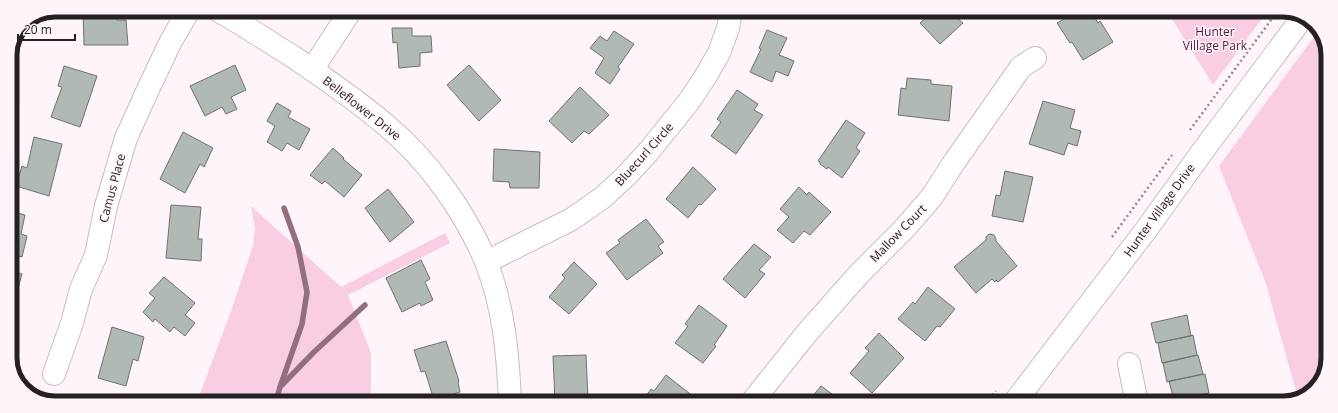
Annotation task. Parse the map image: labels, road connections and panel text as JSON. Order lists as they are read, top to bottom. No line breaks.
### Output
{"streets":{"street":["Belleflower Drive","Bluecurl Circle","Camus Place","Hunter Village Drive","Mallow Court"]},"crossings":[["Belleflower Drive","Bluecurl Circle"]],"parks":["Hunter Village Park"],"scale_bar":"20 m"}
